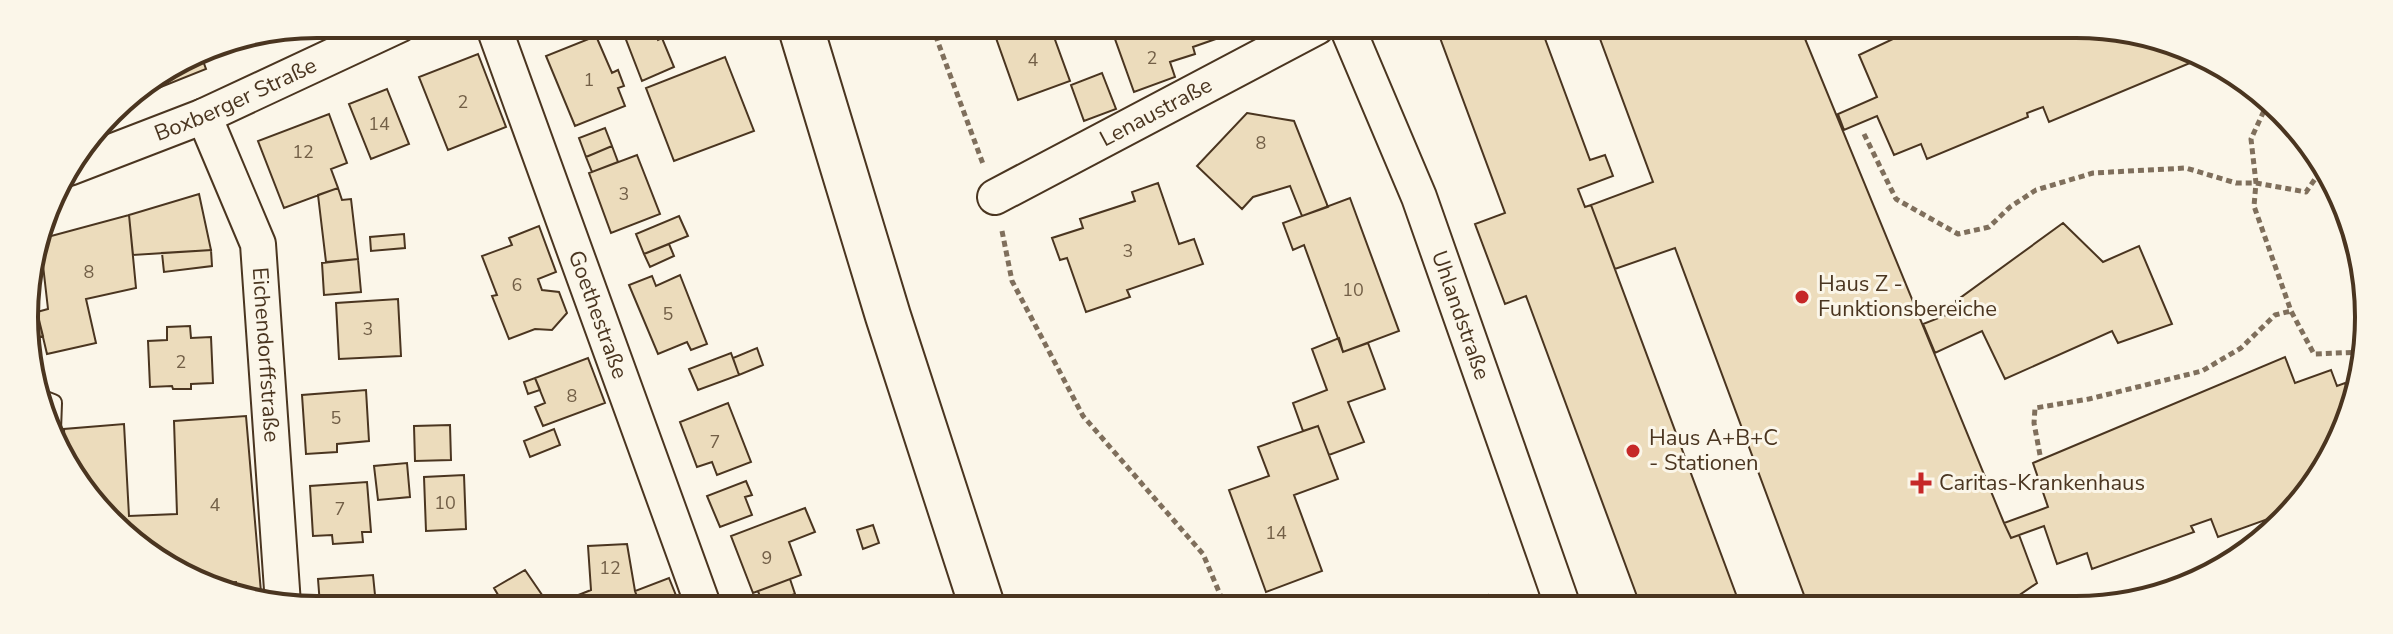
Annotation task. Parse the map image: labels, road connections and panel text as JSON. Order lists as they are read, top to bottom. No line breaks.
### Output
{"streets":{"street":["Boxberger Straße","Lenaustraße","Goethestraße","Uhlandstraße","Eichendorffstraße"]},"crossings":[["Boxberger Straße","Eichendorffstraße"]],"places":{"other":["Haus Z - Funktionsbereiche","Haus A+B+C - Stationen"],"health":["Caritas-Krankenhaus"]},"house_numbers":["2","4","1","2","14","8","12","3","3","8","6","10","5","3","2","8","5","7","10","4","7","14","9","12"]}
